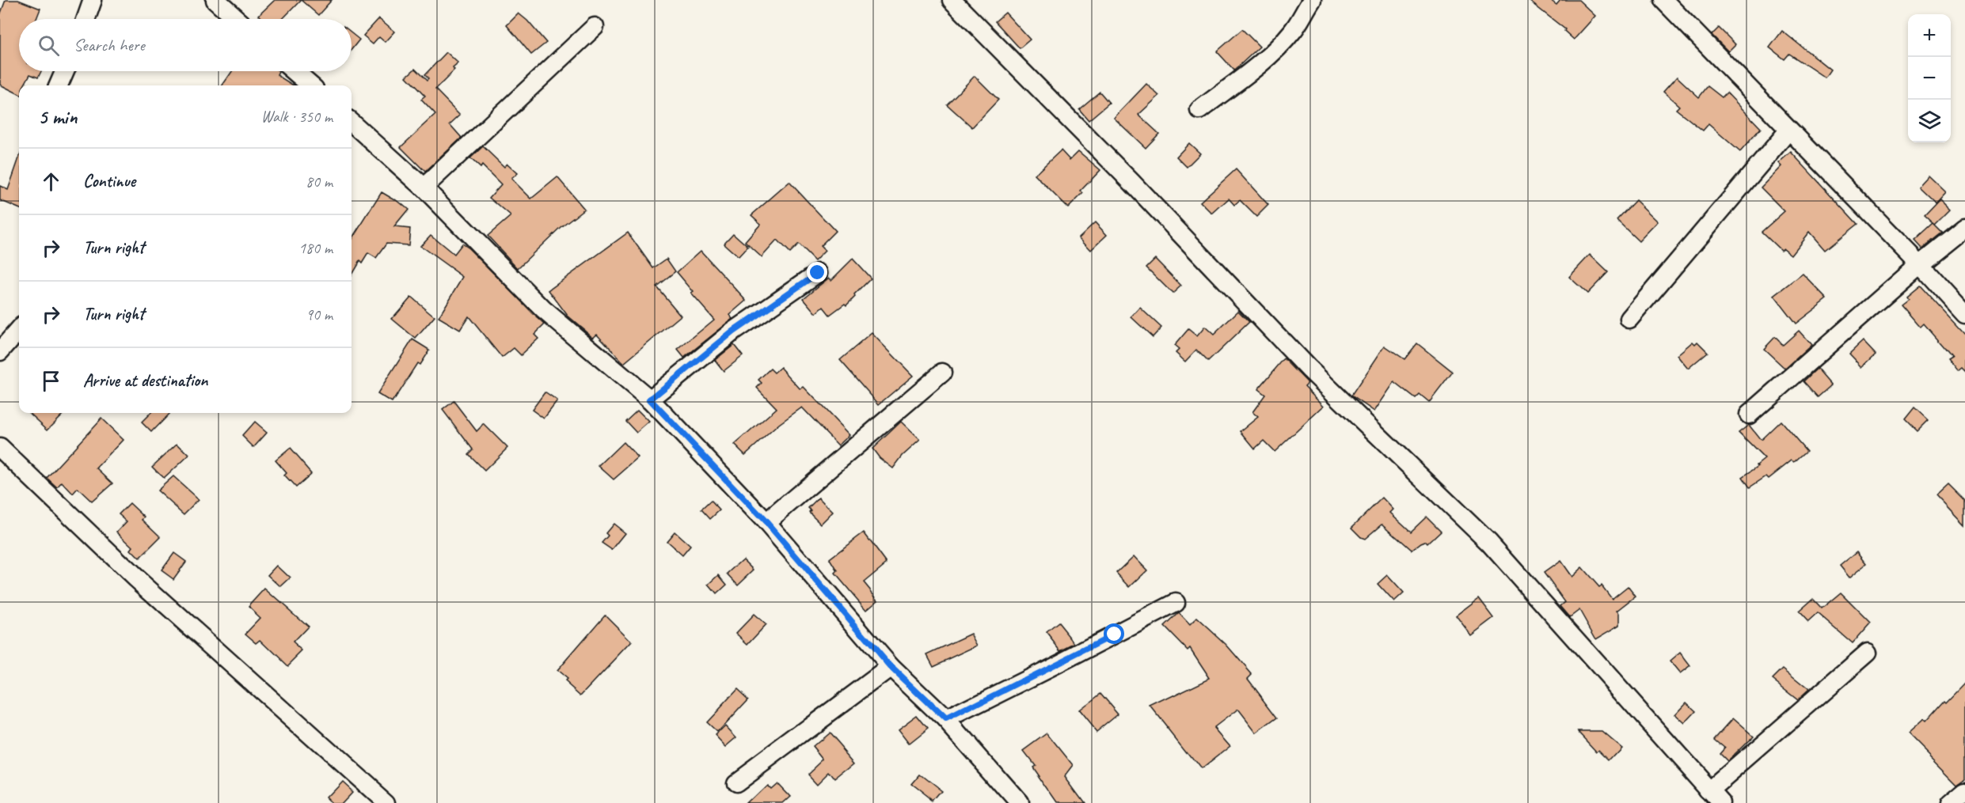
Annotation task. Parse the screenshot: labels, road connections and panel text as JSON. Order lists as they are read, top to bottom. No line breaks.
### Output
{"page":{"map_buttons":["+","−"],"search":"Search here","heading":["5 min","Walk · 350 m"],"list":[["Continue","80 m"],["Turn right","180 m"],["Turn right","90 m"],"Arrive at destination"]}}
